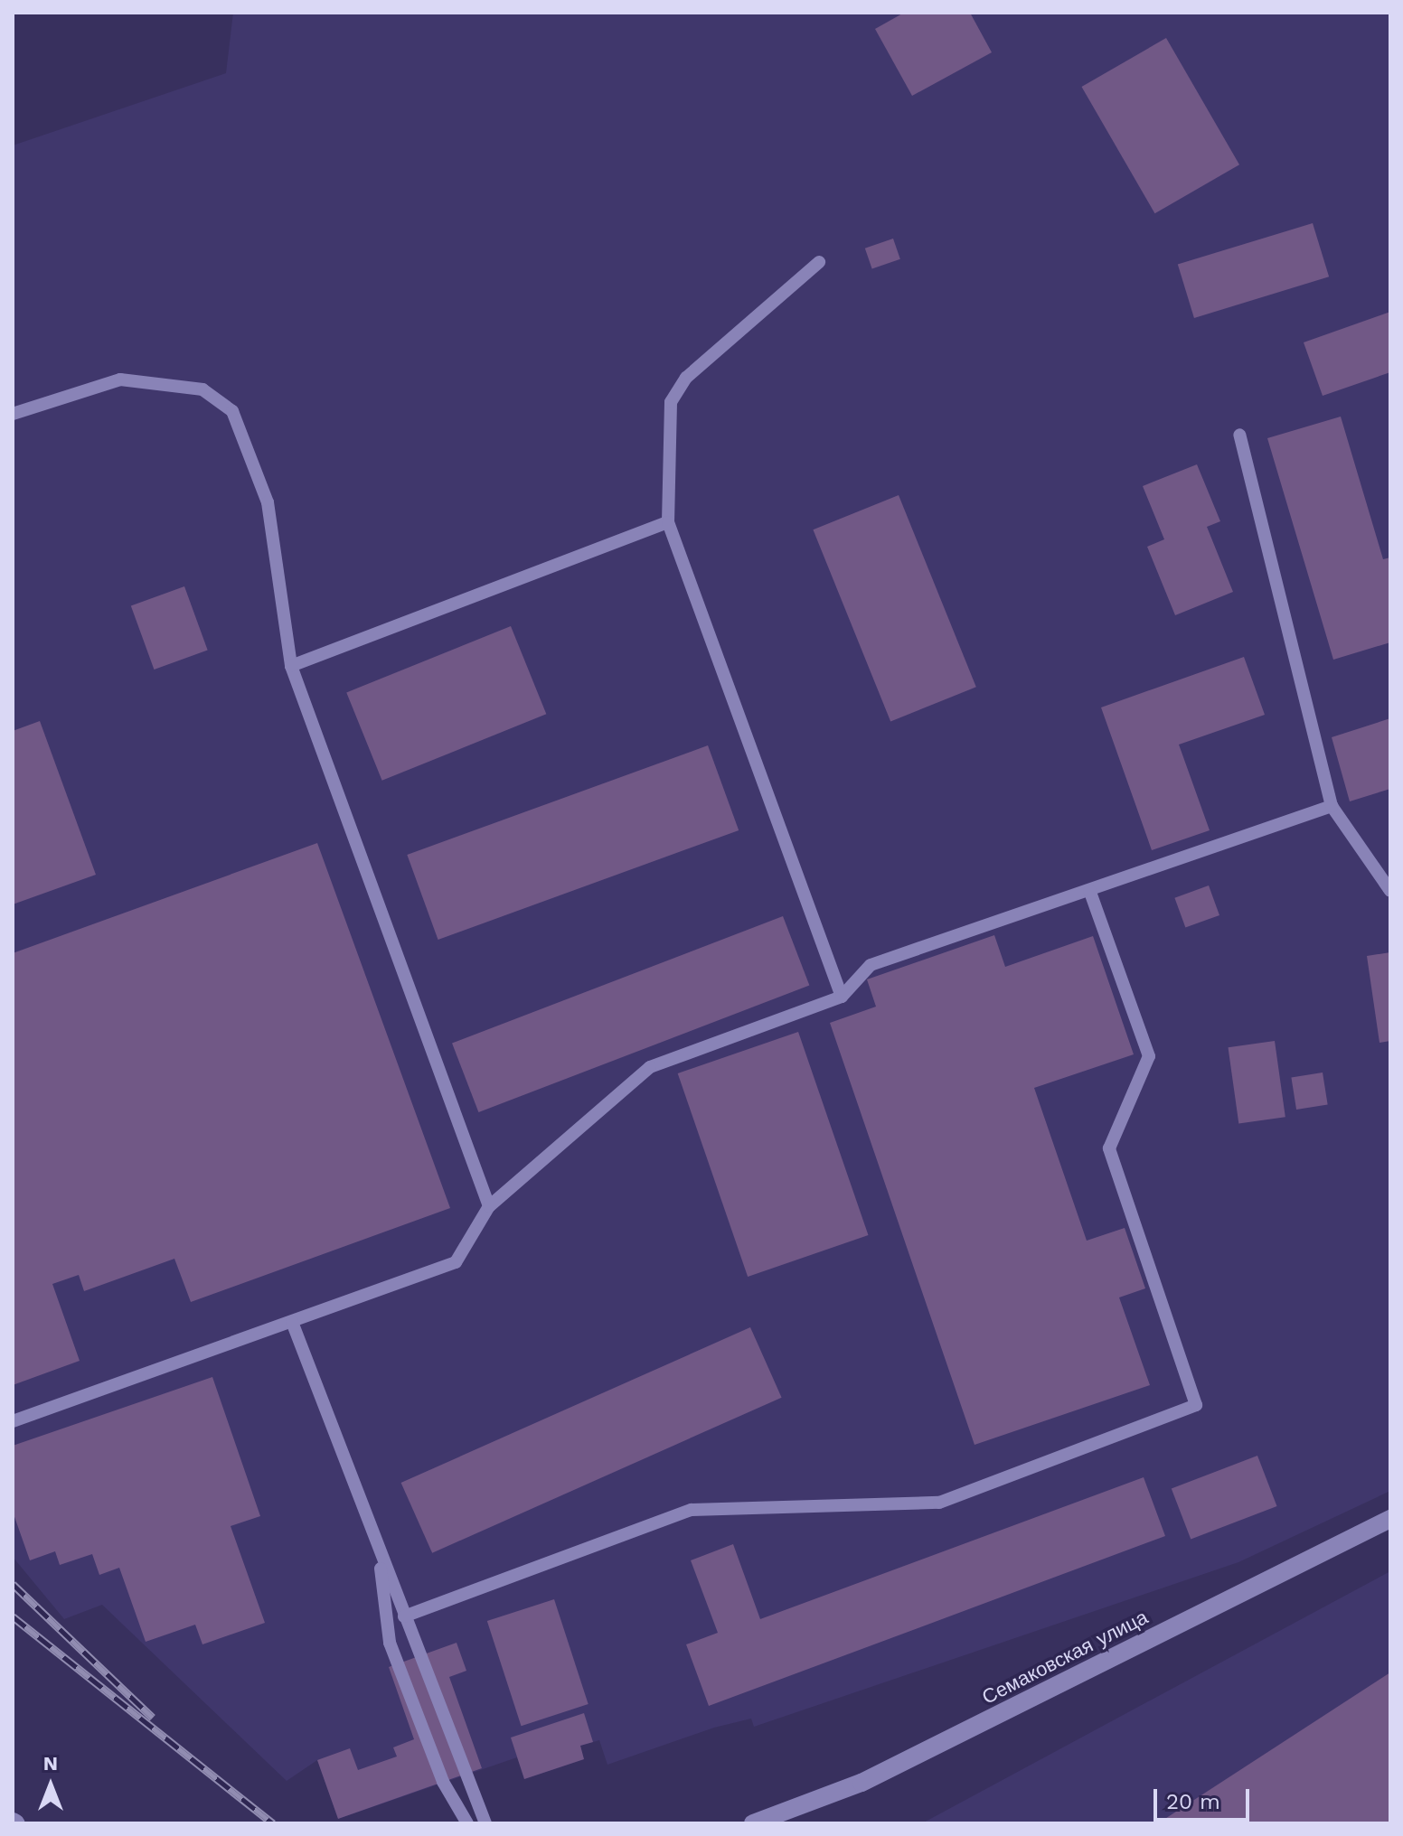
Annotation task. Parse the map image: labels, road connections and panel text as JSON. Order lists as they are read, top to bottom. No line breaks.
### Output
{"streets":{"street":["Семаковская улица"]},"scale_bar":"20 m","north":"top"}
